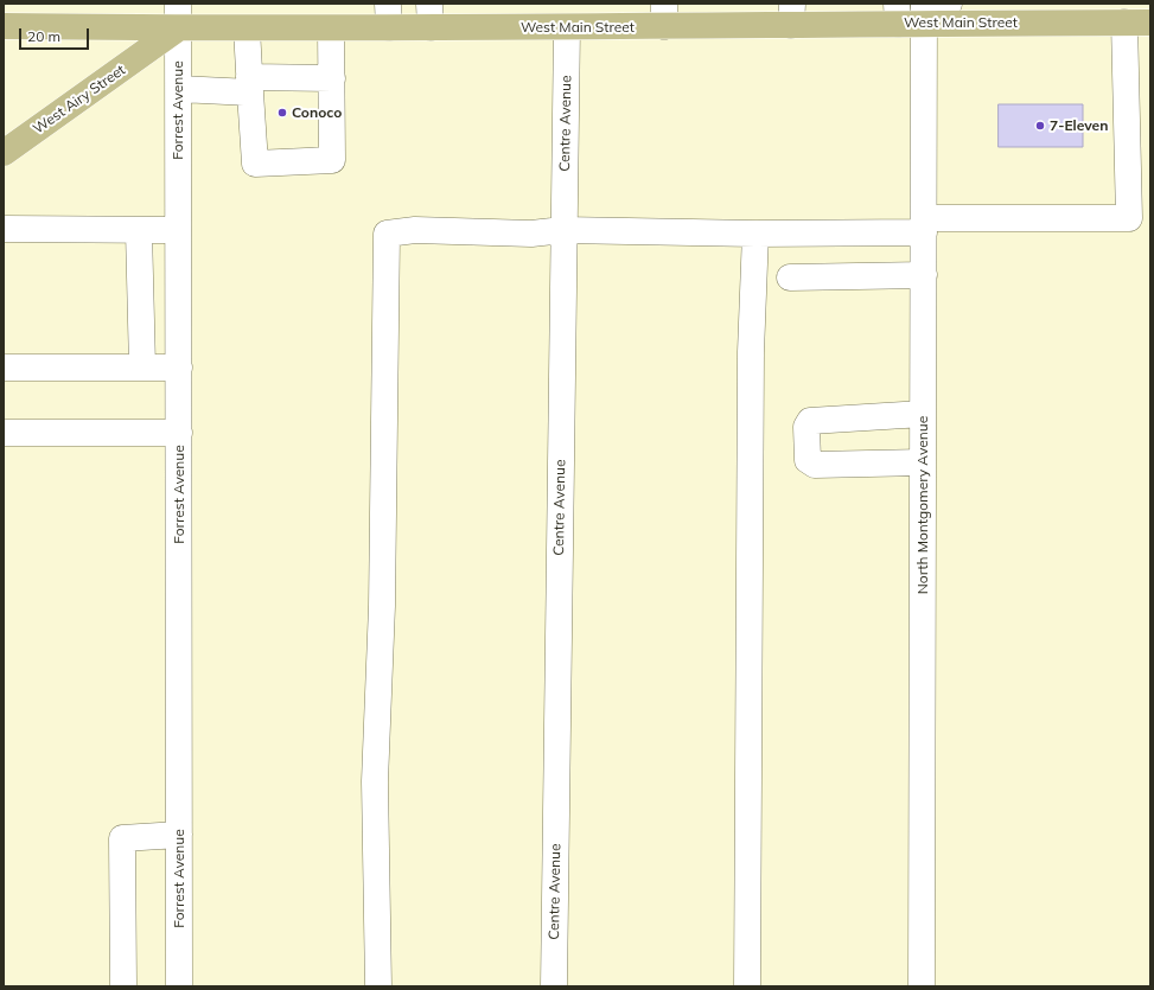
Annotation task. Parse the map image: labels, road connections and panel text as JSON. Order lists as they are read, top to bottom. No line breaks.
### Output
{"streets":{"main road":["West Main Street","West Airy Street"],"street":["Forrest Avenue","Centre Avenue","North Montgomery Avenue"]},"crossings":[["West Main Street","West Airy Street"],["West Main Street","Forrest Avenue"],["West Main Street","Centre Avenue"],["West Main Street","North Montgomery Avenue"],["West Airy Street","Forrest Avenue"]],"places":["Conoco","7-Eleven"],"scale_bar":"20 m"}
